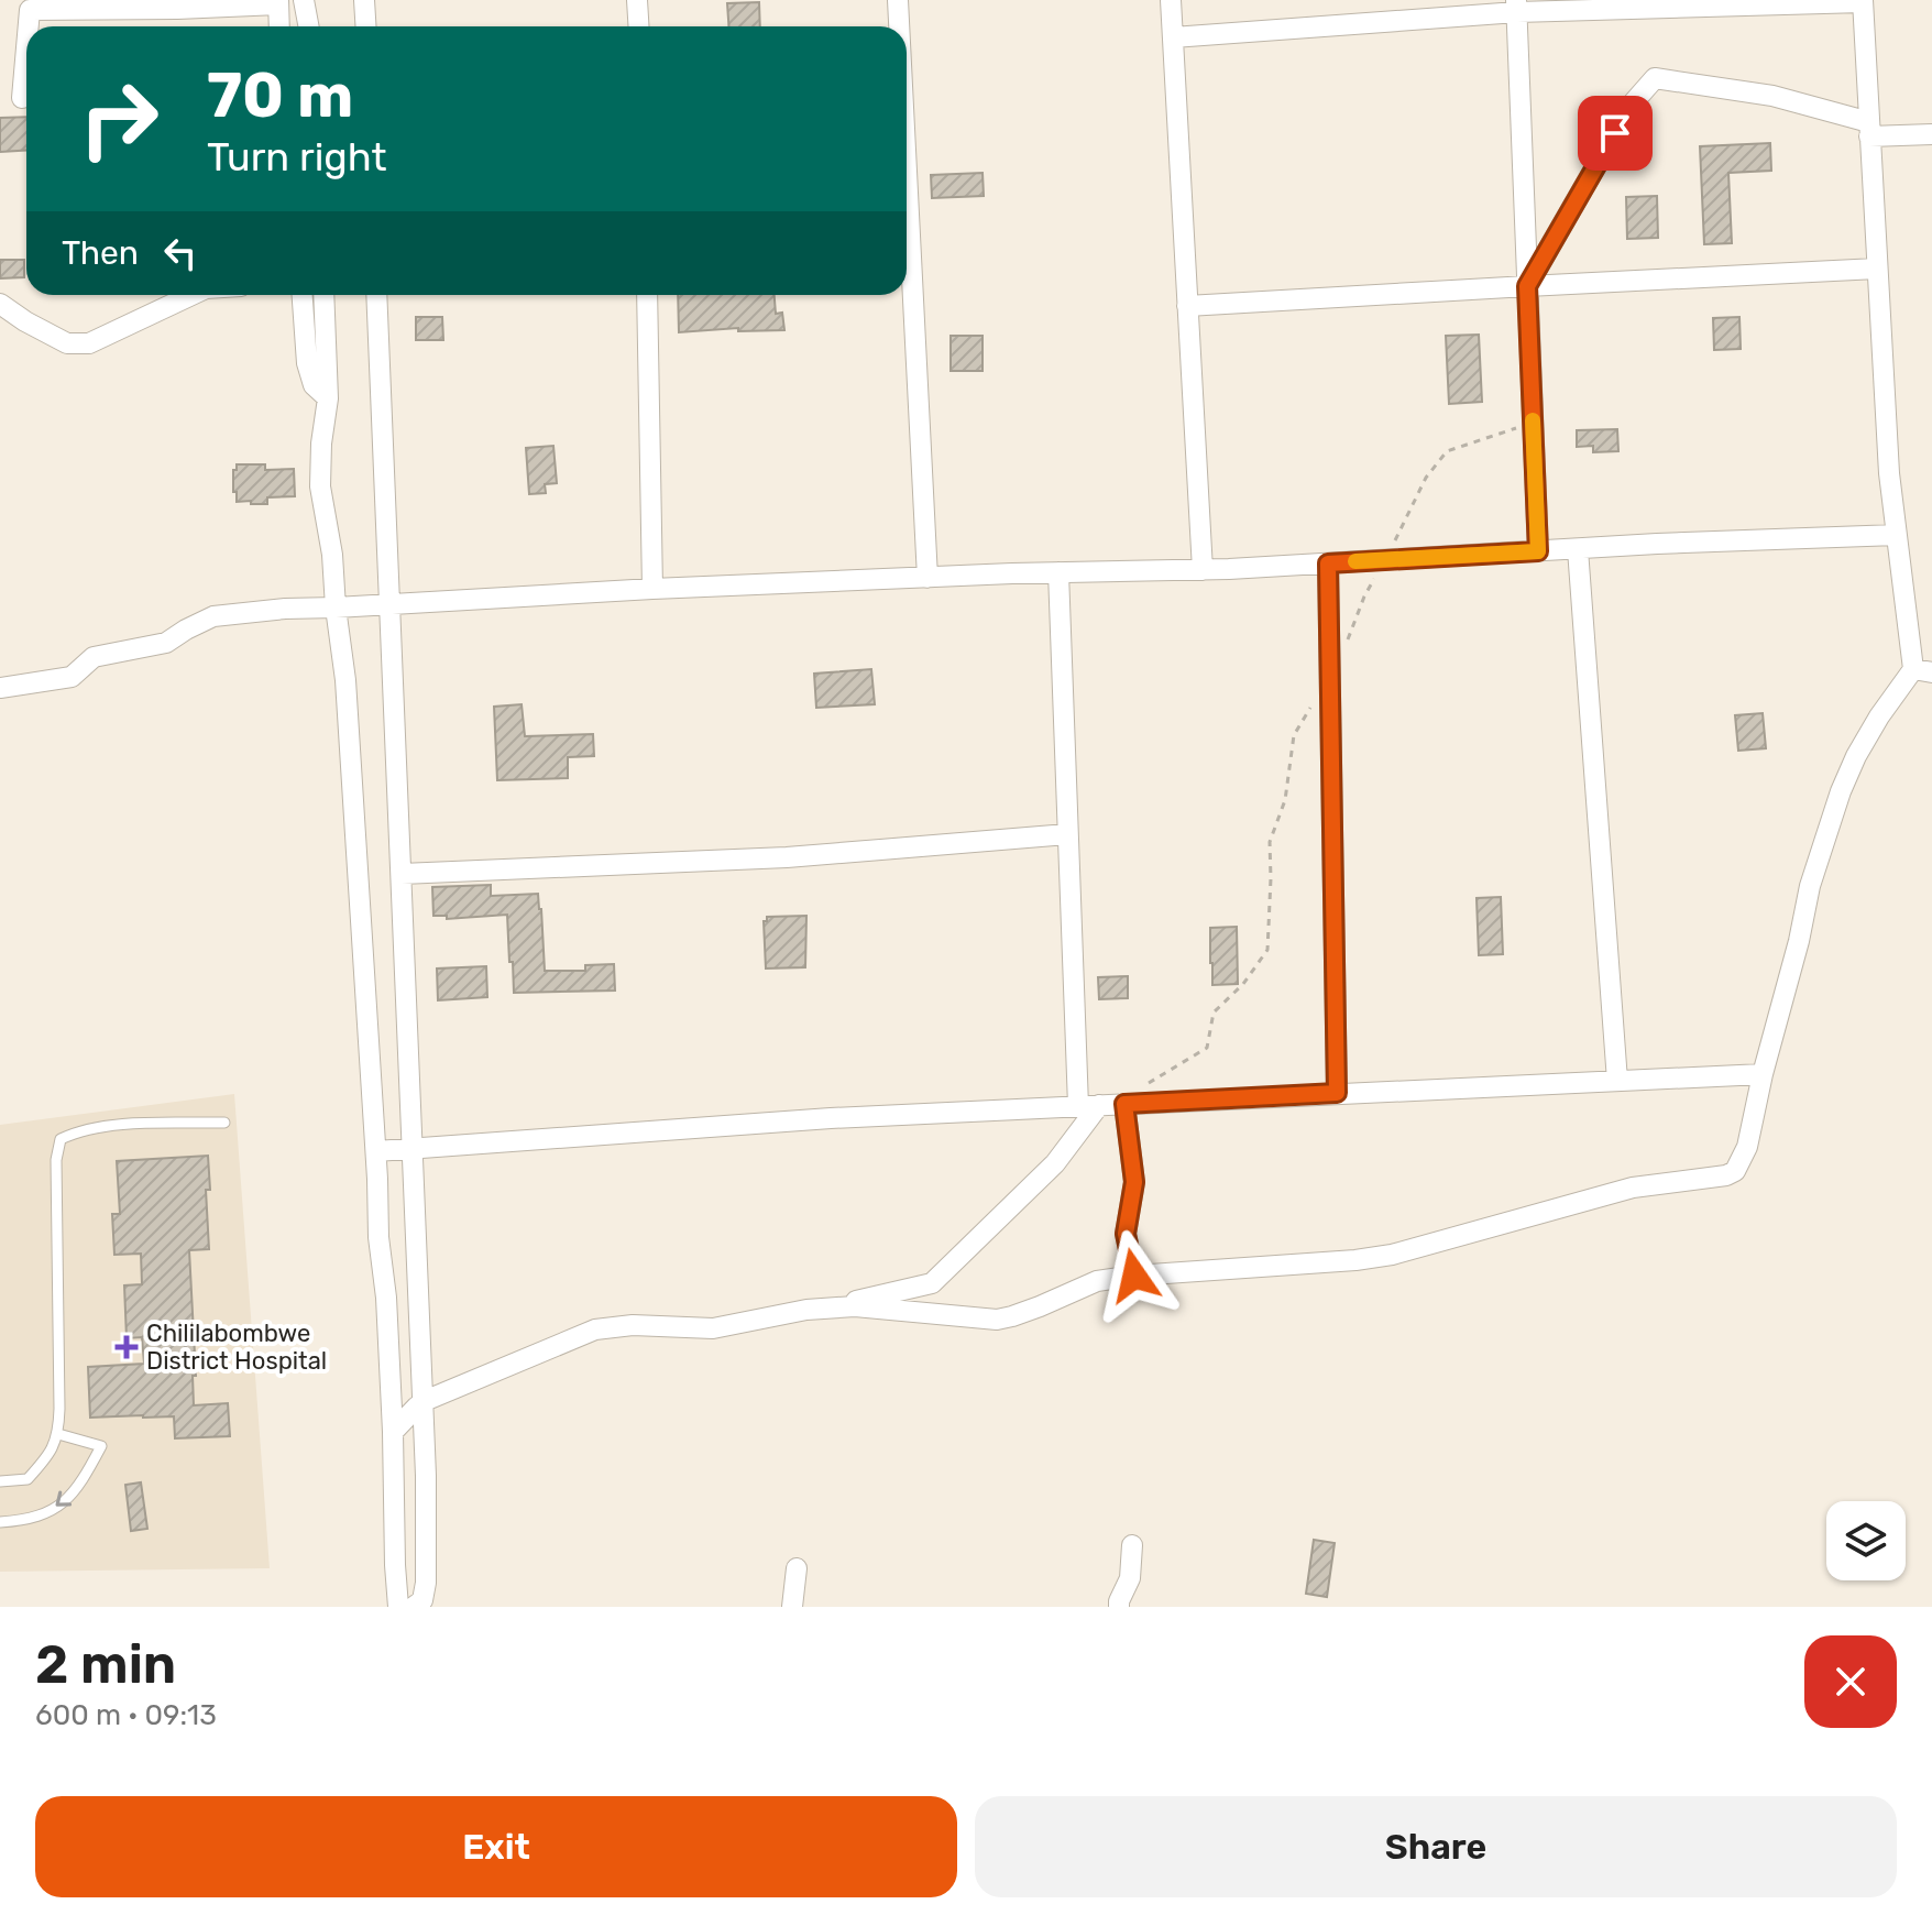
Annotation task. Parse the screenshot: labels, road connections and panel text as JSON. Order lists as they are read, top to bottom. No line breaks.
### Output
{"places":{"health":["Chililabombwe District Hospital"]},"page":{"turn":["70 m","Turn right"],"then":"Then","heading":["2 min","600 m · 09:13"],"buttons":["Exit","Share"]}}
